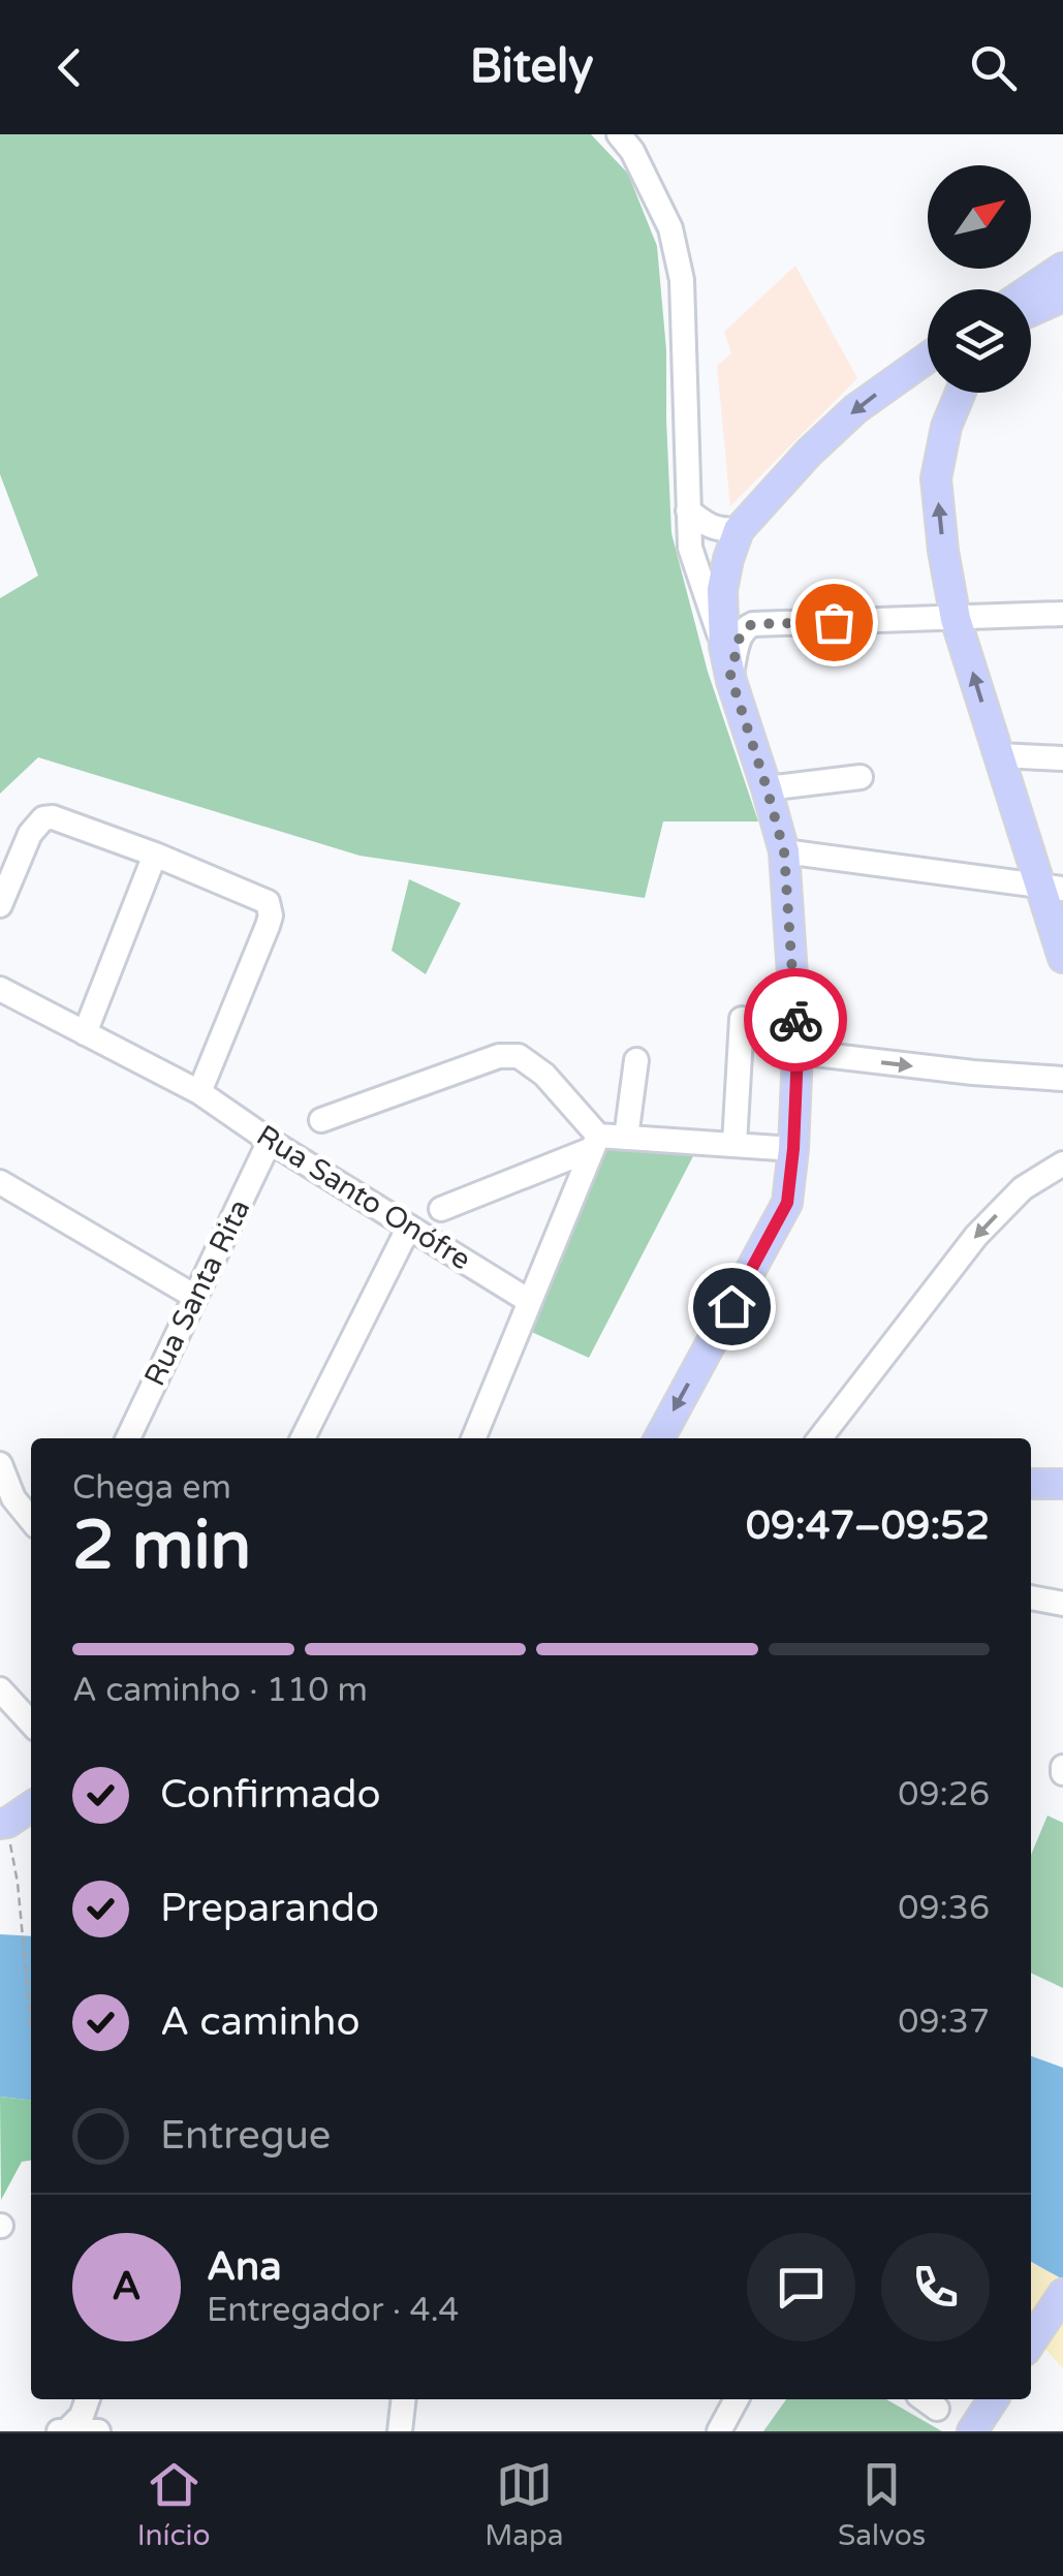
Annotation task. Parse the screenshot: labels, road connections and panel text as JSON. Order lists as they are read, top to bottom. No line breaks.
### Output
{"streets":{"street":["Rua Santo Onófre","Rua Santa Rita"]},"crossings":[["Rua Santo Onófre","Rua Santa Rita"]],"north":"top right","page":{"header":"Bitely","heading":["2 min","Chega em","09:47–09:52"],"panel":["Ana","Entregador · 4.4"],"bar":"A caminho · 110 m","list":[["Confirmado","09:26"],["Preparando","09:36"],["A caminho","09:37"],"Entregue"],"round":"A","tabs":["Início","Mapa","Salvos"]}}
